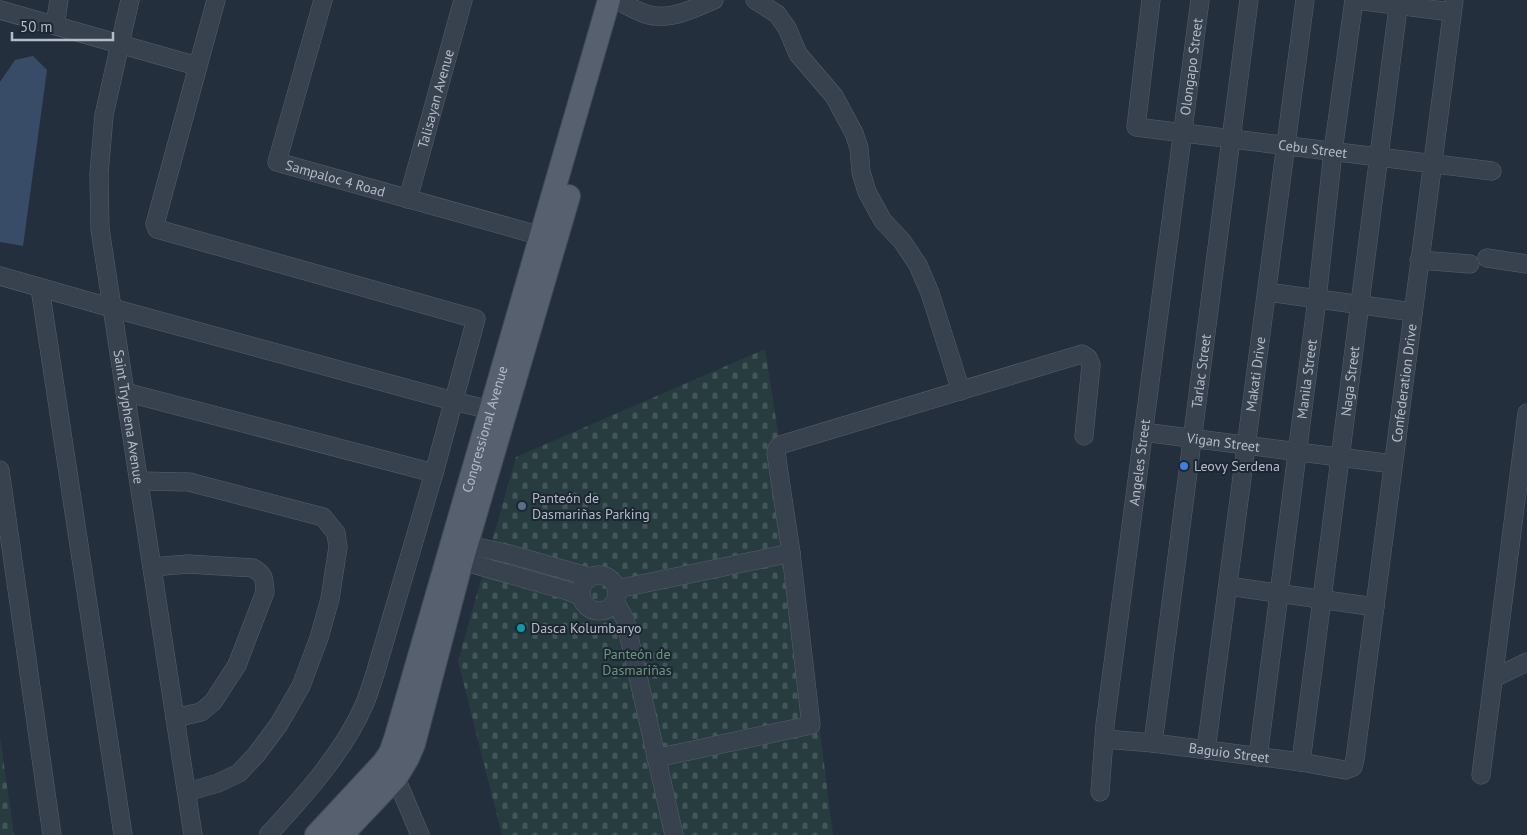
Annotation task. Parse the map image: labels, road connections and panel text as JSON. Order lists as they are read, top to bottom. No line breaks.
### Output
{"streets":{"main road":["Congressional Avenue"],"street":["Olongapo Street","Talisayan Avenue","Cebu Street","Sampaloc 4 Road","Tarlac Street","Makati Drive","Manila Street","Naga Street","Confederation Drive","Saint Tryphena Avenue","Vigan Street","Angeles Street","Baguio Street"]},"crossings":[["Olongapo Street","Cebu Street"],["Olongapo Street","Angeles Street"],["Talisayan Avenue","Sampaloc 4 Road"],["Cebu Street","Tarlac Street"],["Cebu Street","Makati Drive"],["Cebu Street","Manila Street"],["Cebu Street","Naga Street"],["Cebu Street","Confederation Drive"],["Cebu Street","Angeles Street"],["Sampaloc 4 Road","Congressional Avenue"],["Tarlac Street","Vigan Street"],["Tarlac Street","Baguio Street"],["Makati Drive","Vigan Street"],["Makati Drive","Baguio Street"],["Manila Street","Vigan Street"],["Manila Street","Baguio Street"],["Naga Street","Vigan Street"],["Naga Street","Baguio Street"],["Confederation Drive","Vigan Street"],["Confederation Drive","Baguio Street"],["Vigan Street","Angeles Street"],["Angeles Street","Baguio Street"]],"parks":["Panteón de Dasmariñas"],"places":["Leovy Serdena","Panteón de Dasmariñas Parking","Dasca Kolumbaryo"],"scale_bar":"50 m"}
